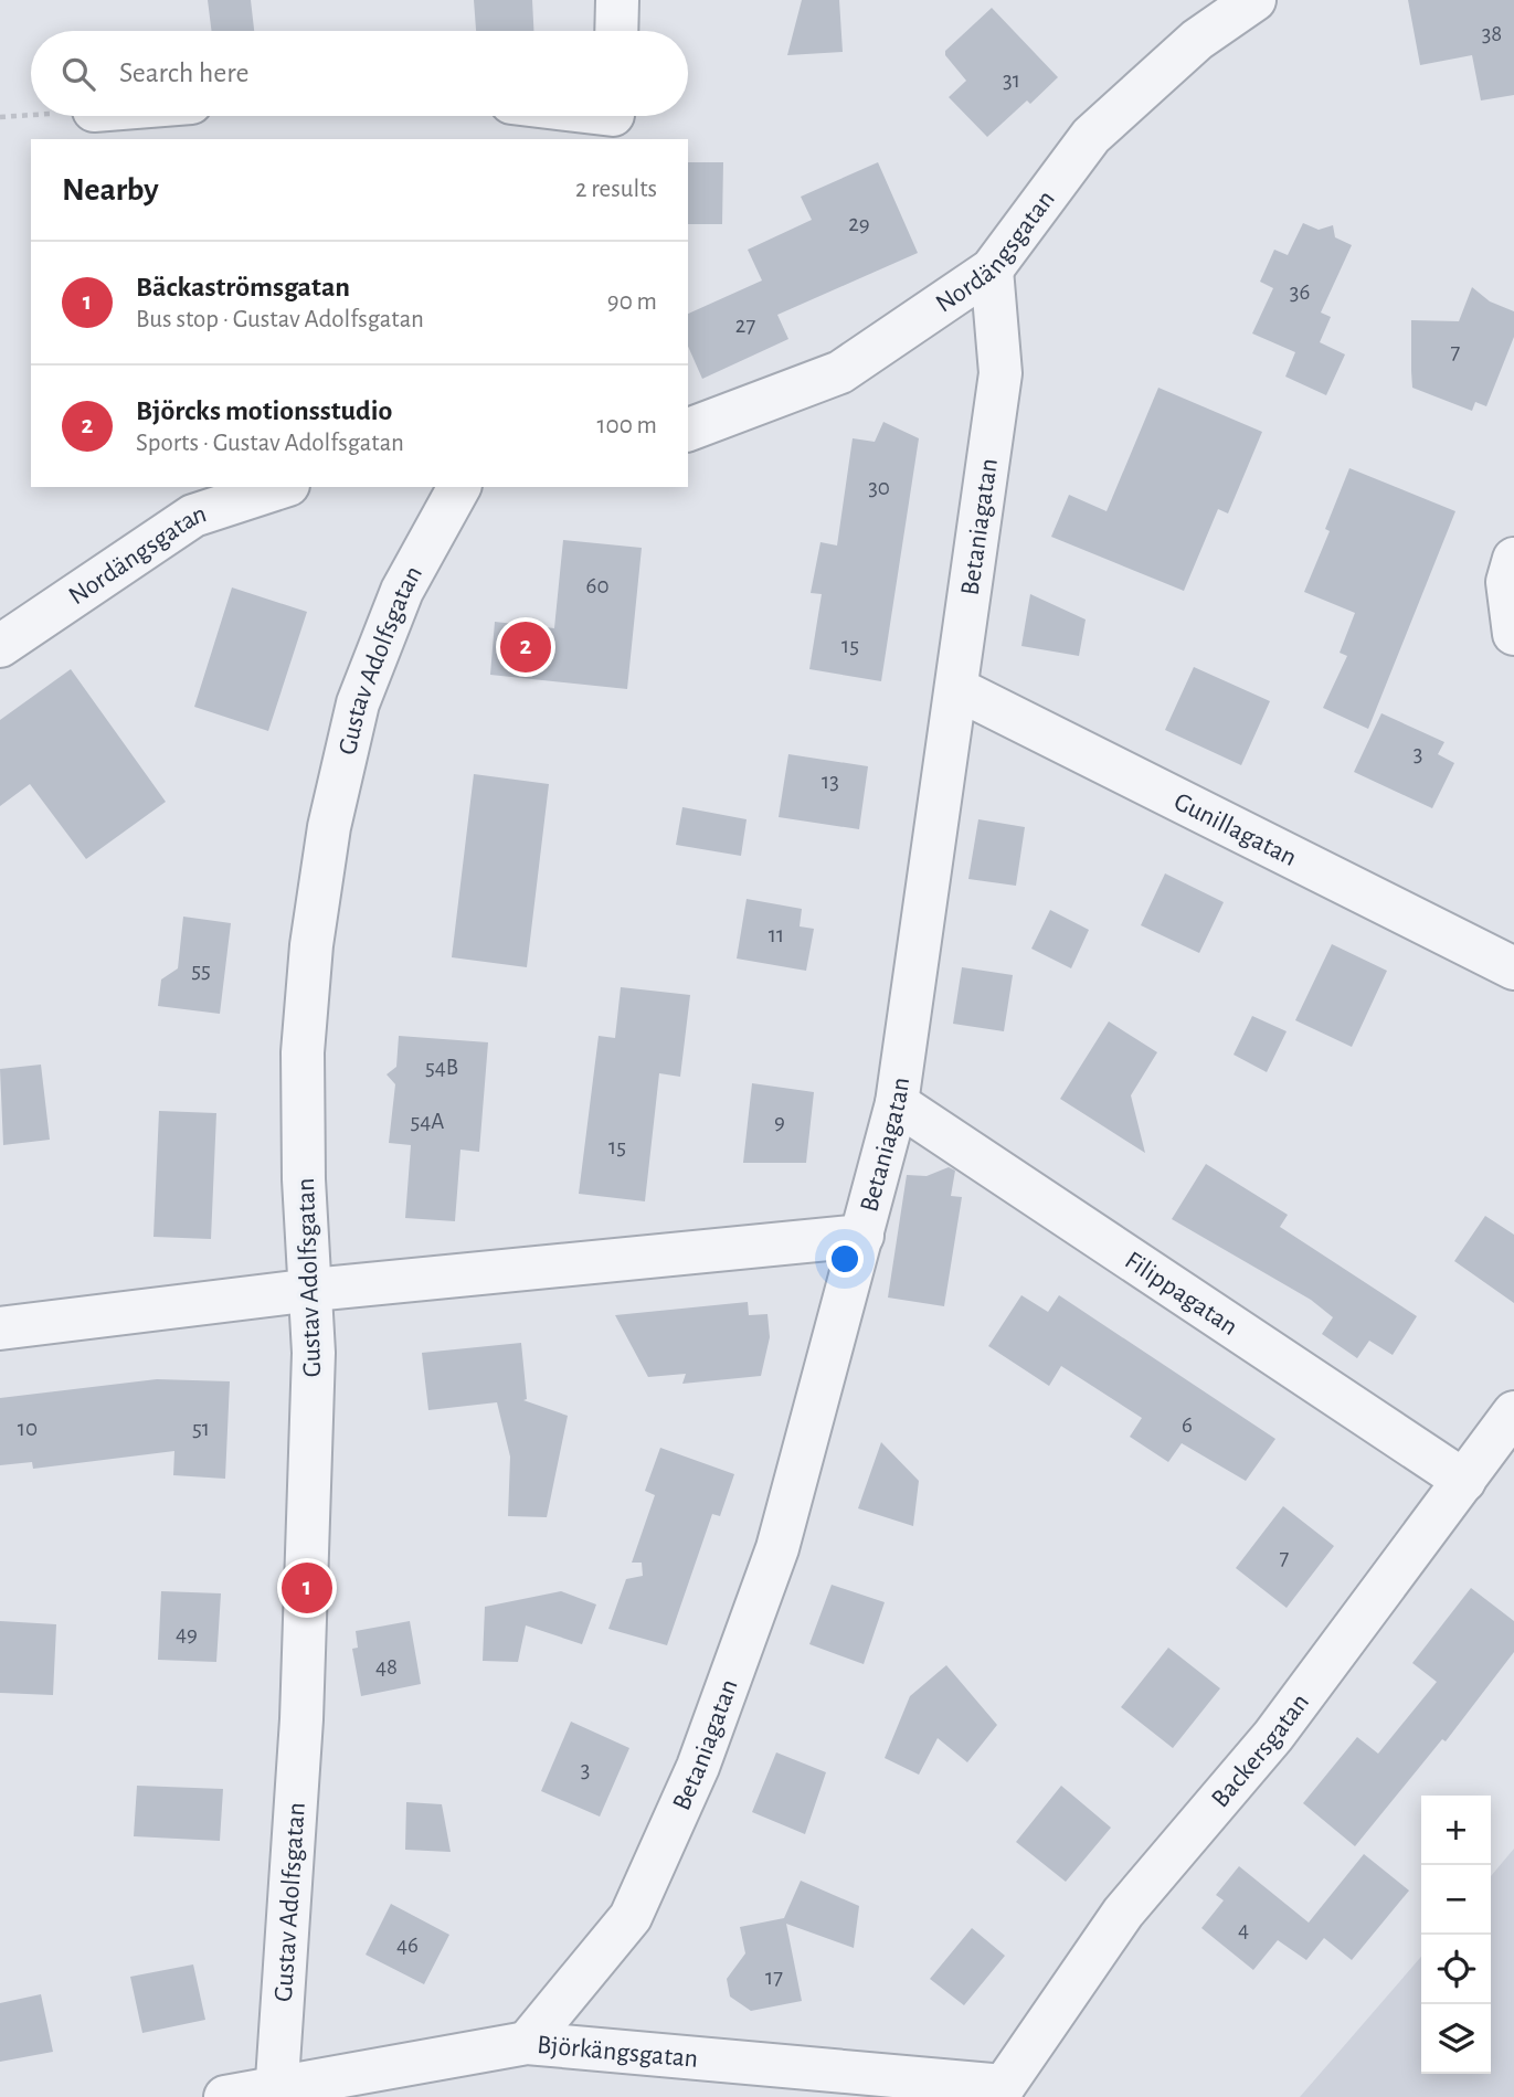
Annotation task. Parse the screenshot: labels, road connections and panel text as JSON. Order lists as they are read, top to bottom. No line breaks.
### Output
{"streets":{"street":["Nordängsgatan","Betaniagatan","Gustav Adolfsgatan","Gunillagatan","Filippagatan","Backersgatan","Björkängsgatan"]},"crossings":[["Nordängsgatan","Betaniagatan"],["Betaniagatan","Gunillagatan"],["Betaniagatan","Filippagatan"],["Betaniagatan","Björkängsgatan"],["Gustav Adolfsgatan","Björkängsgatan"],["Filippagatan","Backersgatan"],["Backersgatan","Björkängsgatan"]],"house_numbers":["38","31","29","36","27","7","30","60","15","3","13","11","55","54B","54A","9","15","6","10","51","7","49","48","3","4","46","17"],"page":{"search":"Search here","heading":["Nearby","2 results"],"list":[{"mark":"1","name":"Bäckaströmsgatan","note":"Bus stop · Gustav Adolfsgatan","value":"90 m"},{"mark":"2","name":"Björcks motionsstudio","note":"Sports · Gustav Adolfsgatan","value":"100 m"}],"pins":["2","1"],"map_buttons":["+","−"]}}
